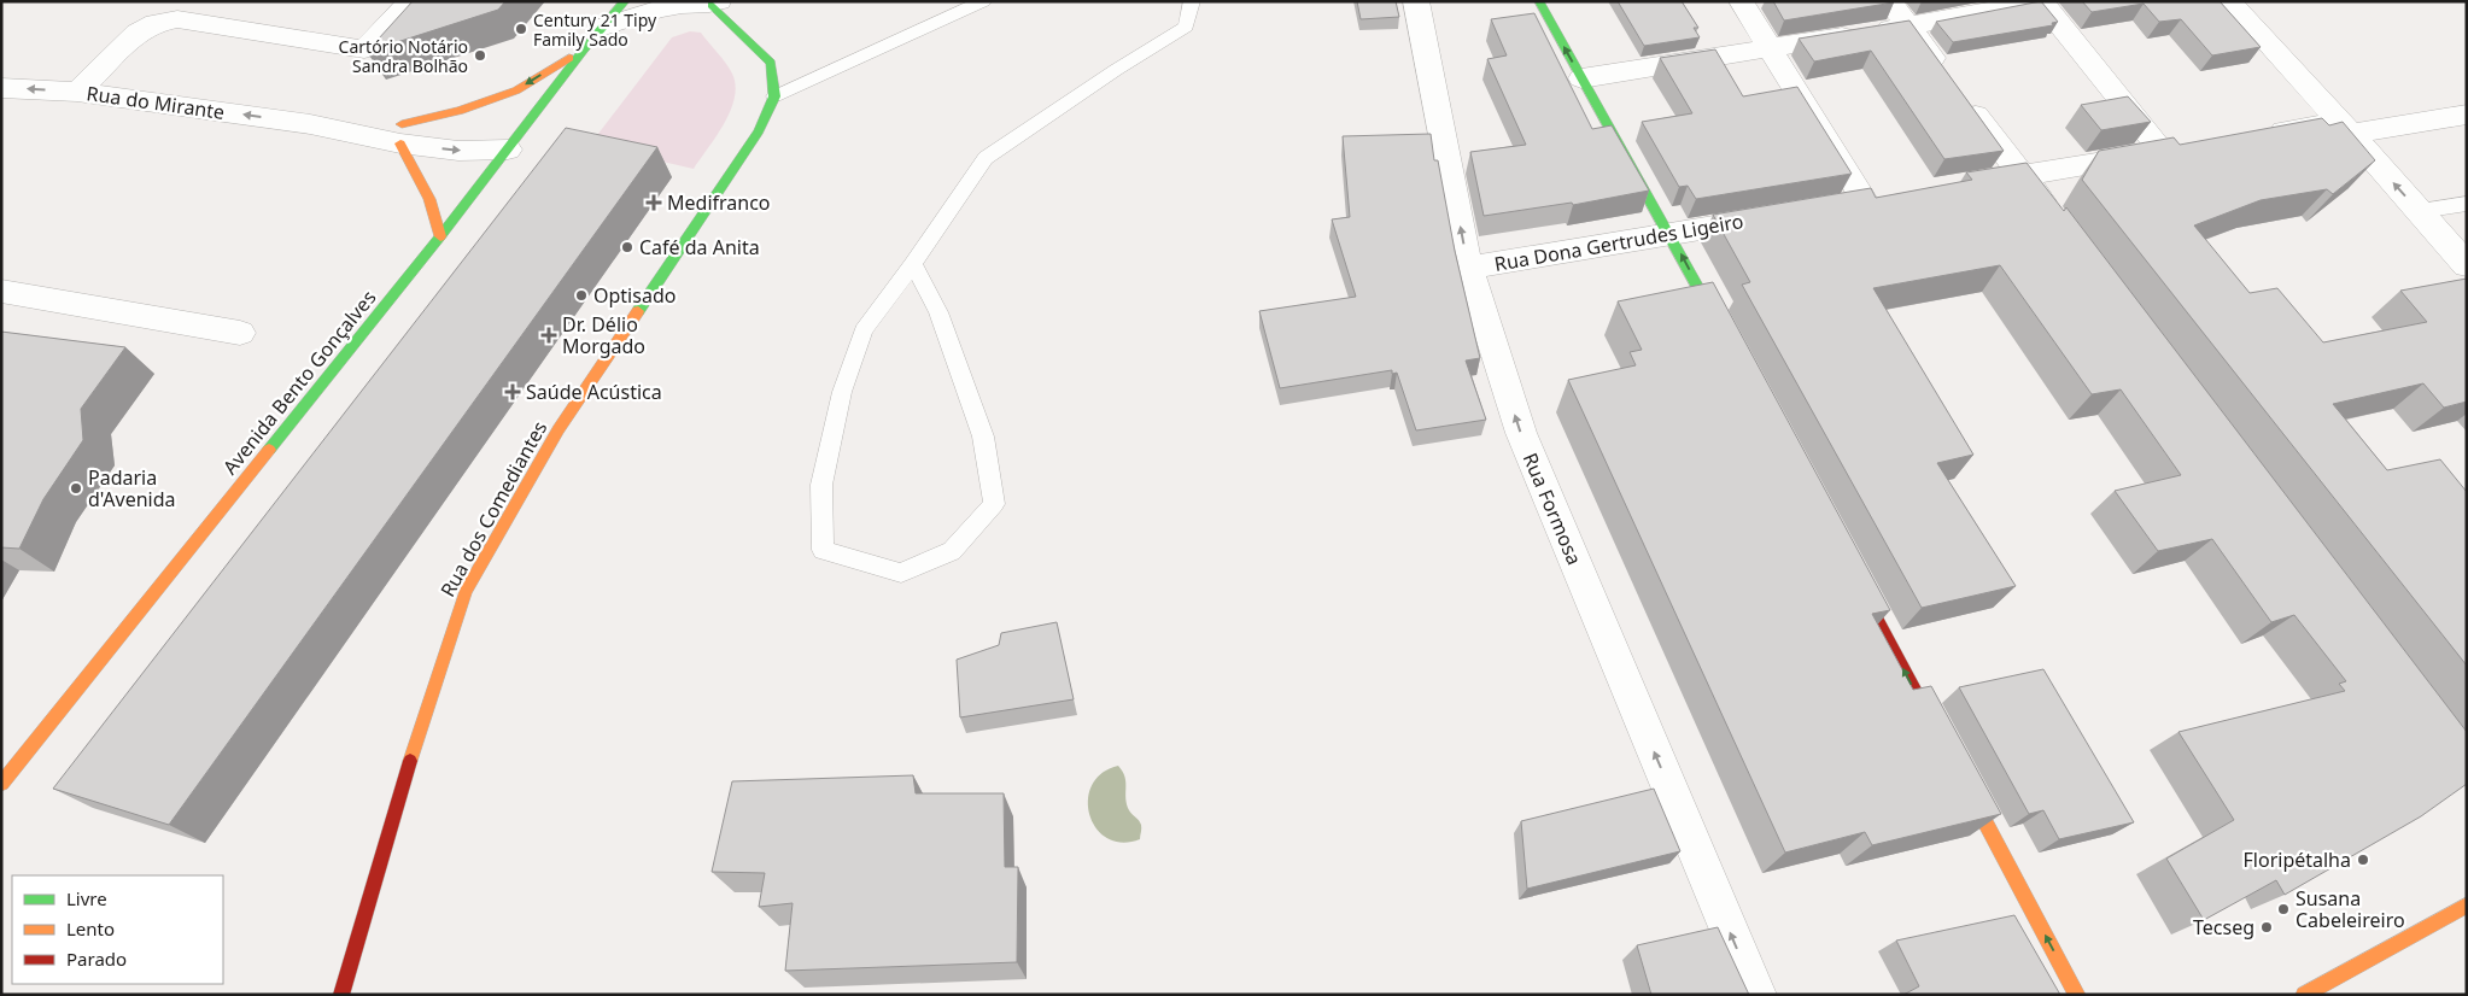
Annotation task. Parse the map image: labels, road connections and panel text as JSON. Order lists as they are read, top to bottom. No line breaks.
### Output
{"streets":{"street":["Rua do Mirante","Rua Dona Gertrudes Ligeiro","Avenida Bento Gonçalves","Rua dos Comediantes","Rua Formosa"]},"crossings":[["Rua do Mirante","Avenida Bento Gonçalves"],["Rua Dona Gertrudes Ligeiro","Rua Formosa"]],"places":{"other":["Century 21 Tipy Family Sado","Cartório Notário Sandra Bolhão","Café da Anita","Optisado","Padaria d'Avenida","Floripétalha","Susana Cabeleireiro","Tecseg"],"health":["Medifranco","Dr. Délio Morgado","Saúde Acústica"]},"legend":["Livre","Lento","Parado"]}
